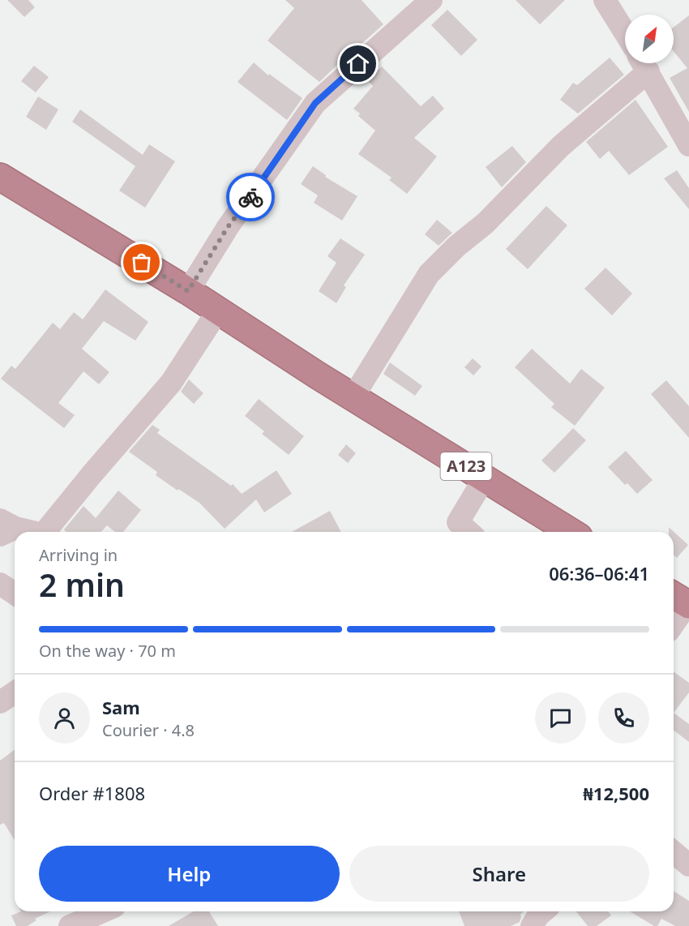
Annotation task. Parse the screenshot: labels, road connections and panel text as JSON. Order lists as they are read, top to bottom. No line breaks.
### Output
{"streets":{"highway":["A123"]},"north":"top right","page":{"heading":["2 min","Arriving in","06:36–06:41"],"panel":["Sam","Courier · 4.8","Order #1808","₦12,500"],"bar":"On the way · 70 m","buttons":["Help","Share"]}}
